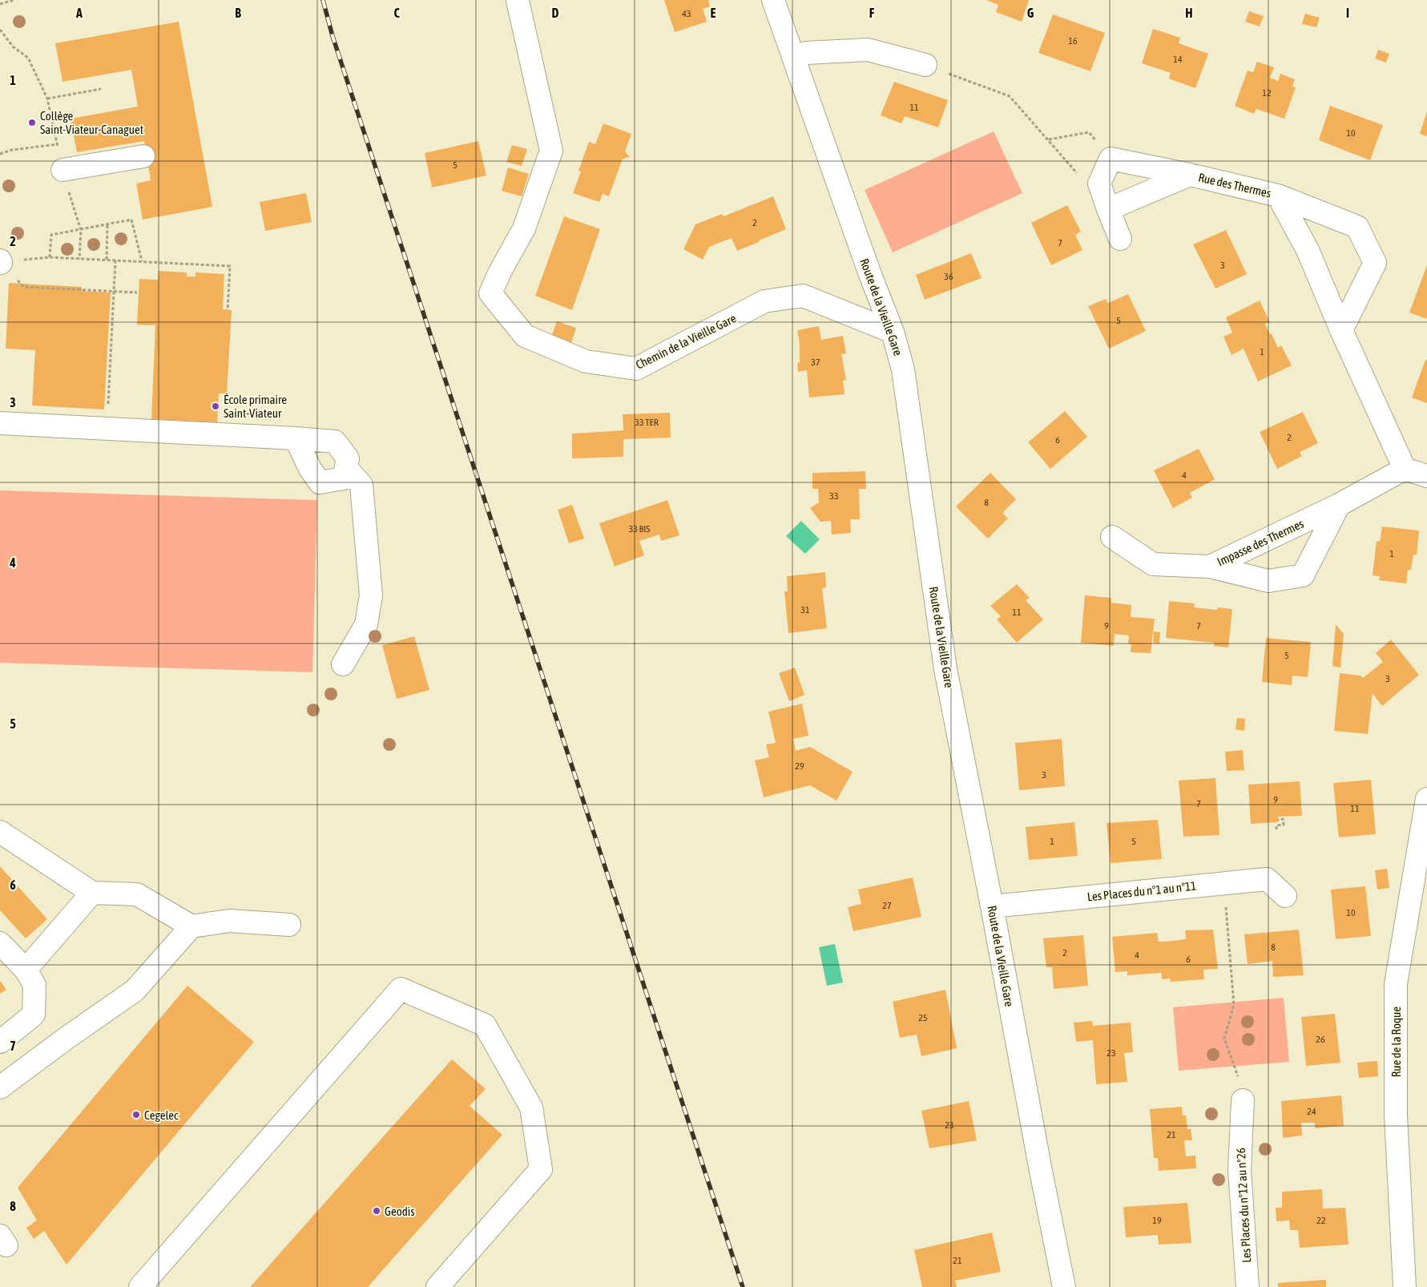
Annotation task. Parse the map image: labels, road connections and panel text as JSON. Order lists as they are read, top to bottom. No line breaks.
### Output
{"streets":{"street":["Rue des Thermes","Route de la Vieille Gare","Chemin de la Vieille Gare","Impasse des Thermes","Les Places du n°1 au n°11","Rue de la Roque","Les Places du n°12 au n°26"]},"crossings":[["Rue des Thermes","Impasse des Thermes"],["Route de la Vieille Gare","Chemin de la Vieille Gare"],["Route de la Vieille Gare","Les Places du n°1 au n°11"]],"places":["Collège Saint-Viateur-Canaguet","École primaire Saint-Viateur","Cegelec","Geodis"],"house_numbers":["43","16","14","12","11","10","5","2","7","3","36","5","1","37","33 TER","2","6","4","33","8","33 BIS","1","31","11","9","7","5","3","29","3","9","7","11","1","5","27","10","8","2","4","6","25","26","23","24","23","21","19","22","21"],"grid":{"columns":["A","B","C","D","E","F","G","H","I"],"rows":["1","2","3","4","5","6","7","8"]}}
